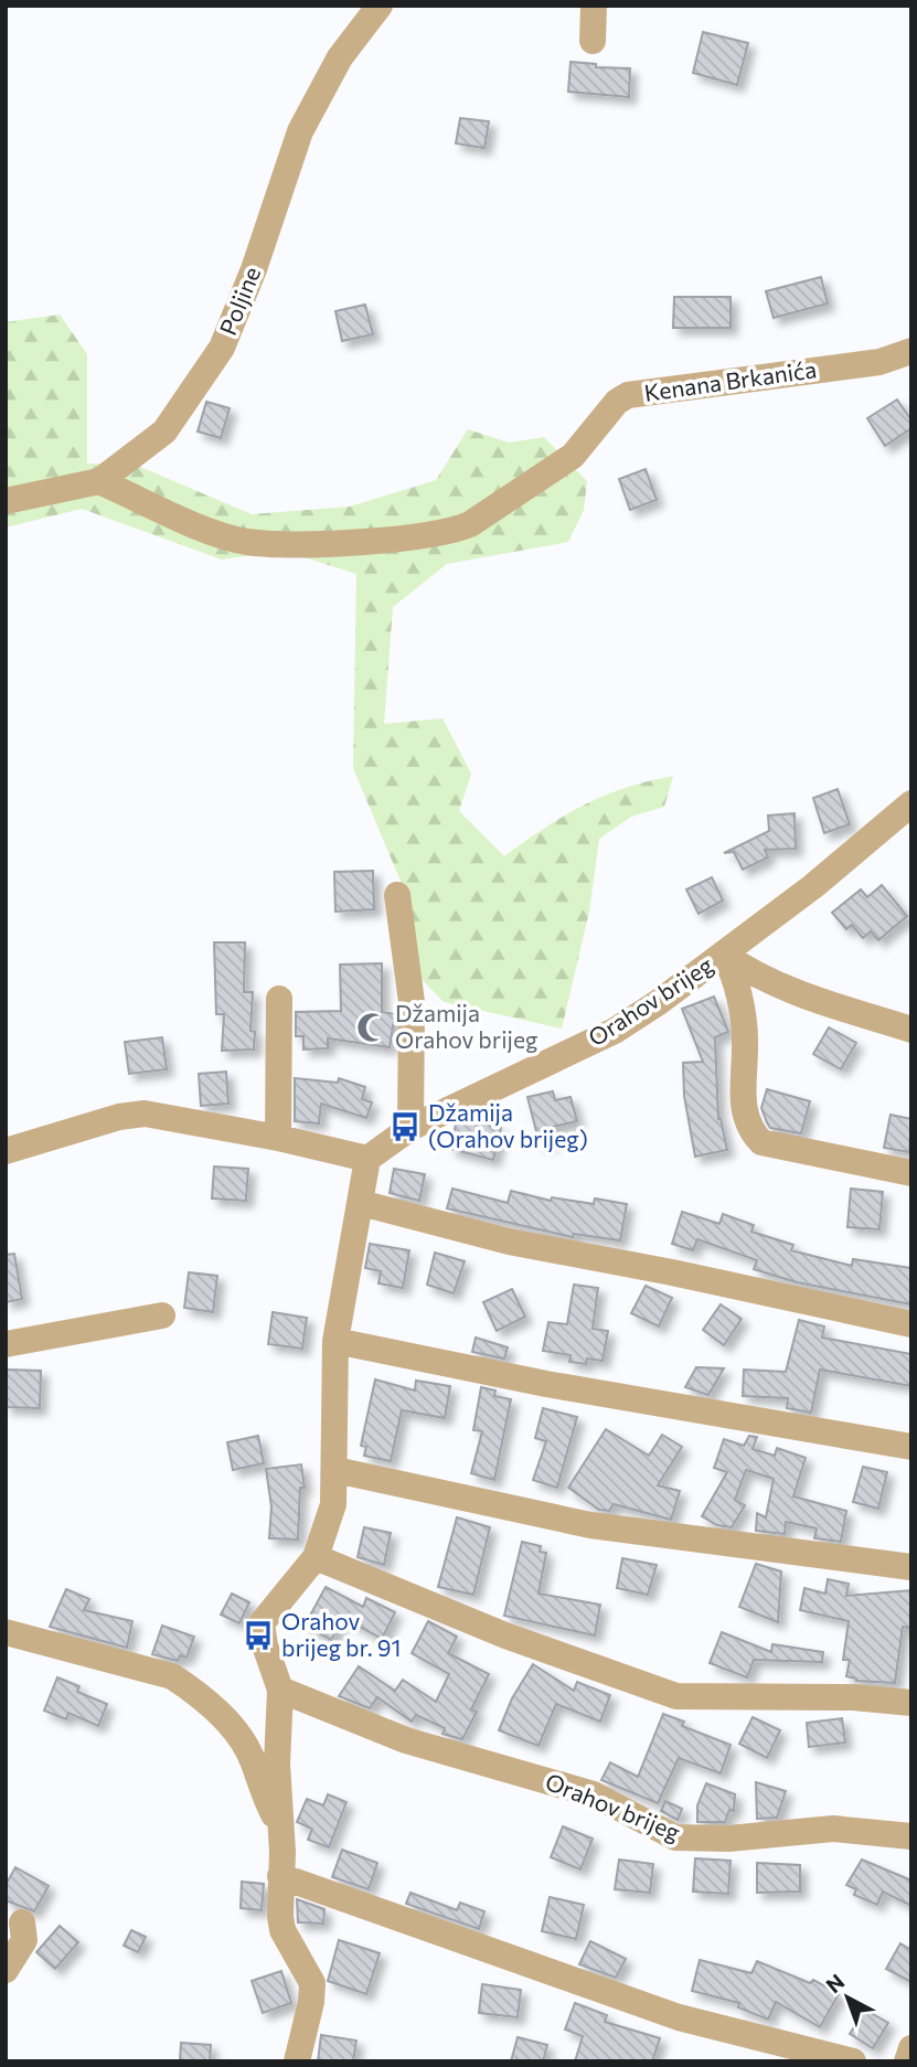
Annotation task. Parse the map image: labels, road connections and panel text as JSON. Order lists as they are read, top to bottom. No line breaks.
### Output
{"streets":{"street":["Poljine","Kenana Brkanića","Orahov brijeg"]},"crossings":[["Poljine","Kenana Brkanića"]],"places":{"mosque":["Džamija Orahov brijeg"],"bus stop":["Džamija (Orahov brijeg)","Orahov brijeg br. 91"]},"north":"top left"}
